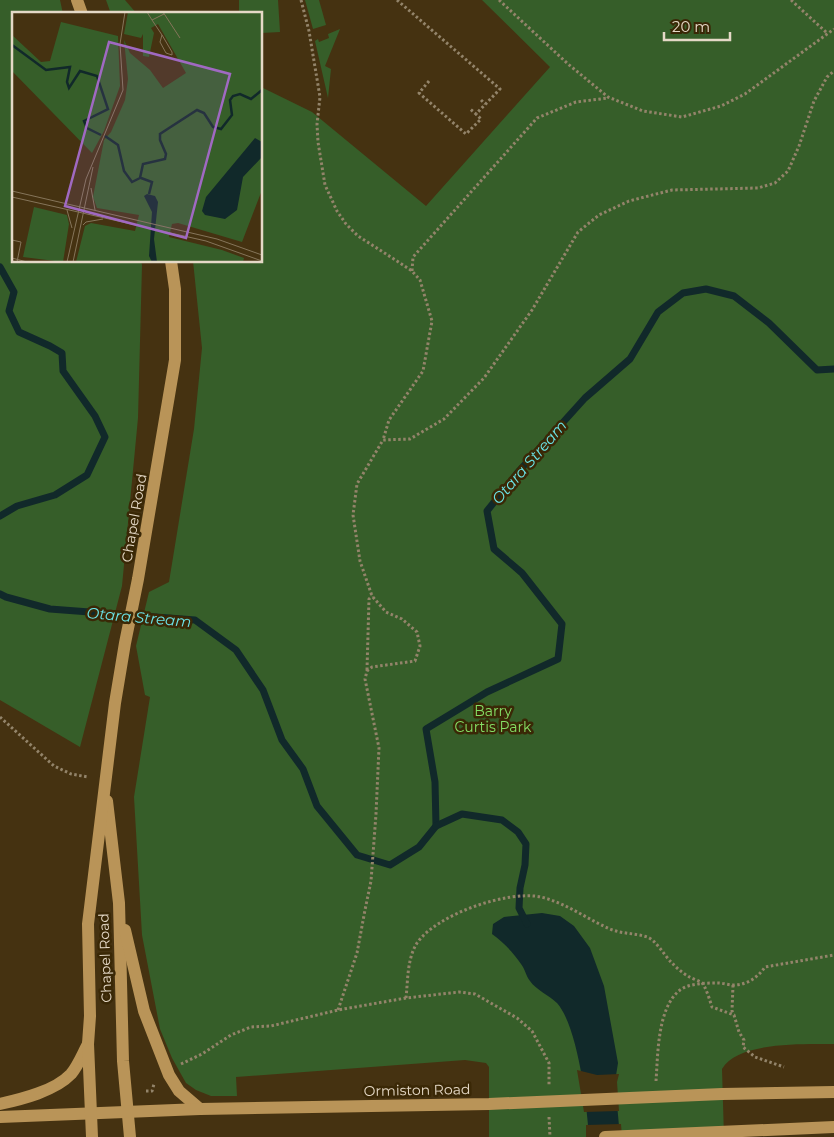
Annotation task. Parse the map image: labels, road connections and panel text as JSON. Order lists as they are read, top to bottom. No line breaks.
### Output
{"streets":{"main road":["Chapel Road","Ormiston Road"]},"crossings":[["Chapel Road","Ormiston Road"]],"water":["Otara Stream"],"parks":["Barry Curtis Park"],"scale_bar":"20 m"}
